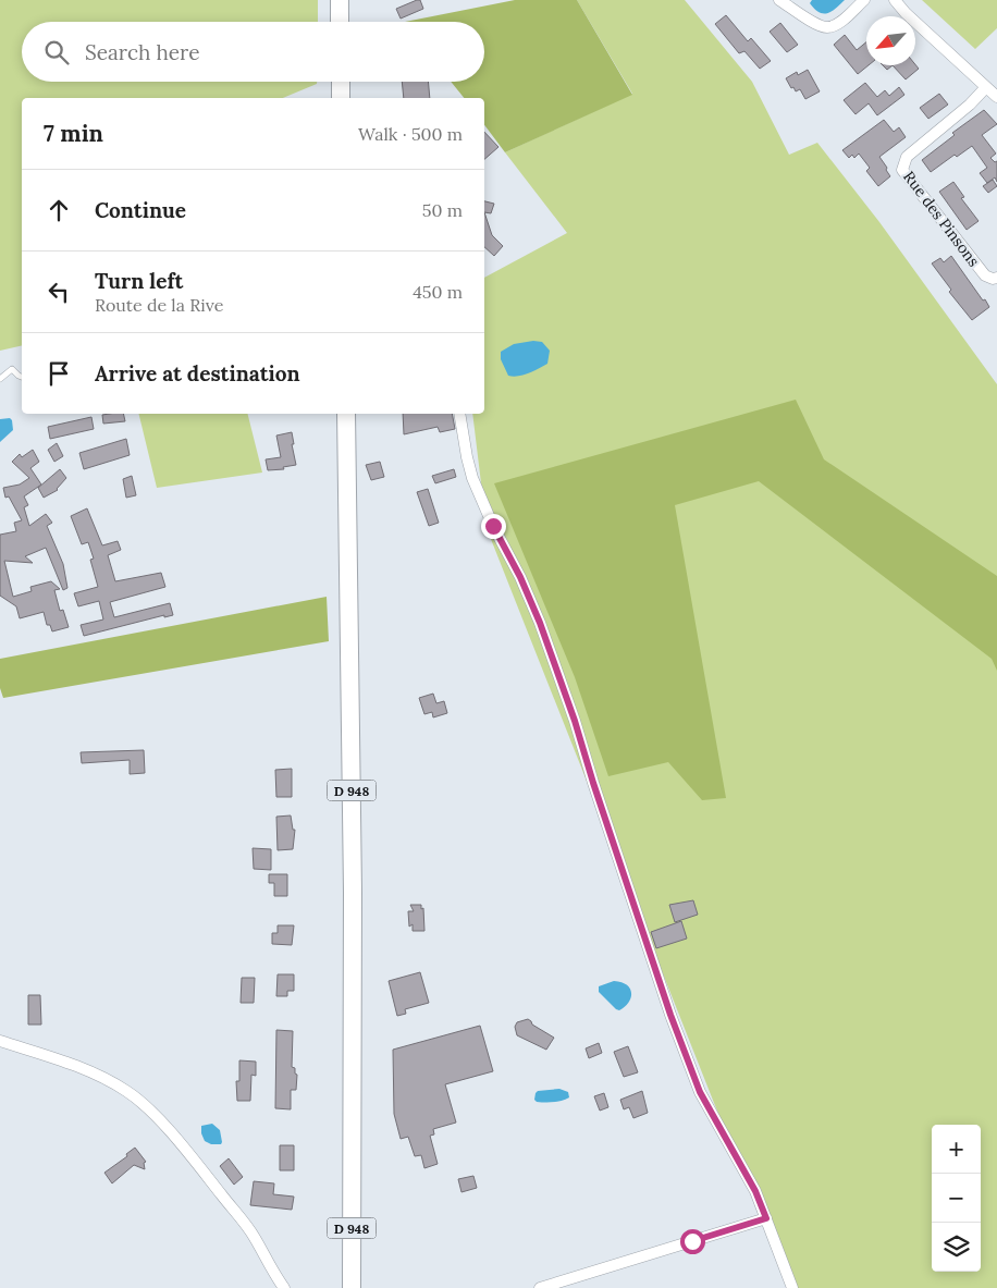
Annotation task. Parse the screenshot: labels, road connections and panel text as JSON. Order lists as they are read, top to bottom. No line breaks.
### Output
{"streets":{"main road":["D 948"],"street":["Rue des Pinsons"]},"north":"bottom left","page":{"search":"Search here","heading":["7 min","Walk · 500 m"],"list":[["Continue","50 m"],["Turn left","Route de la Rive","450 m"],"Arrive at destination"],"map_buttons":["+","−"]}}
